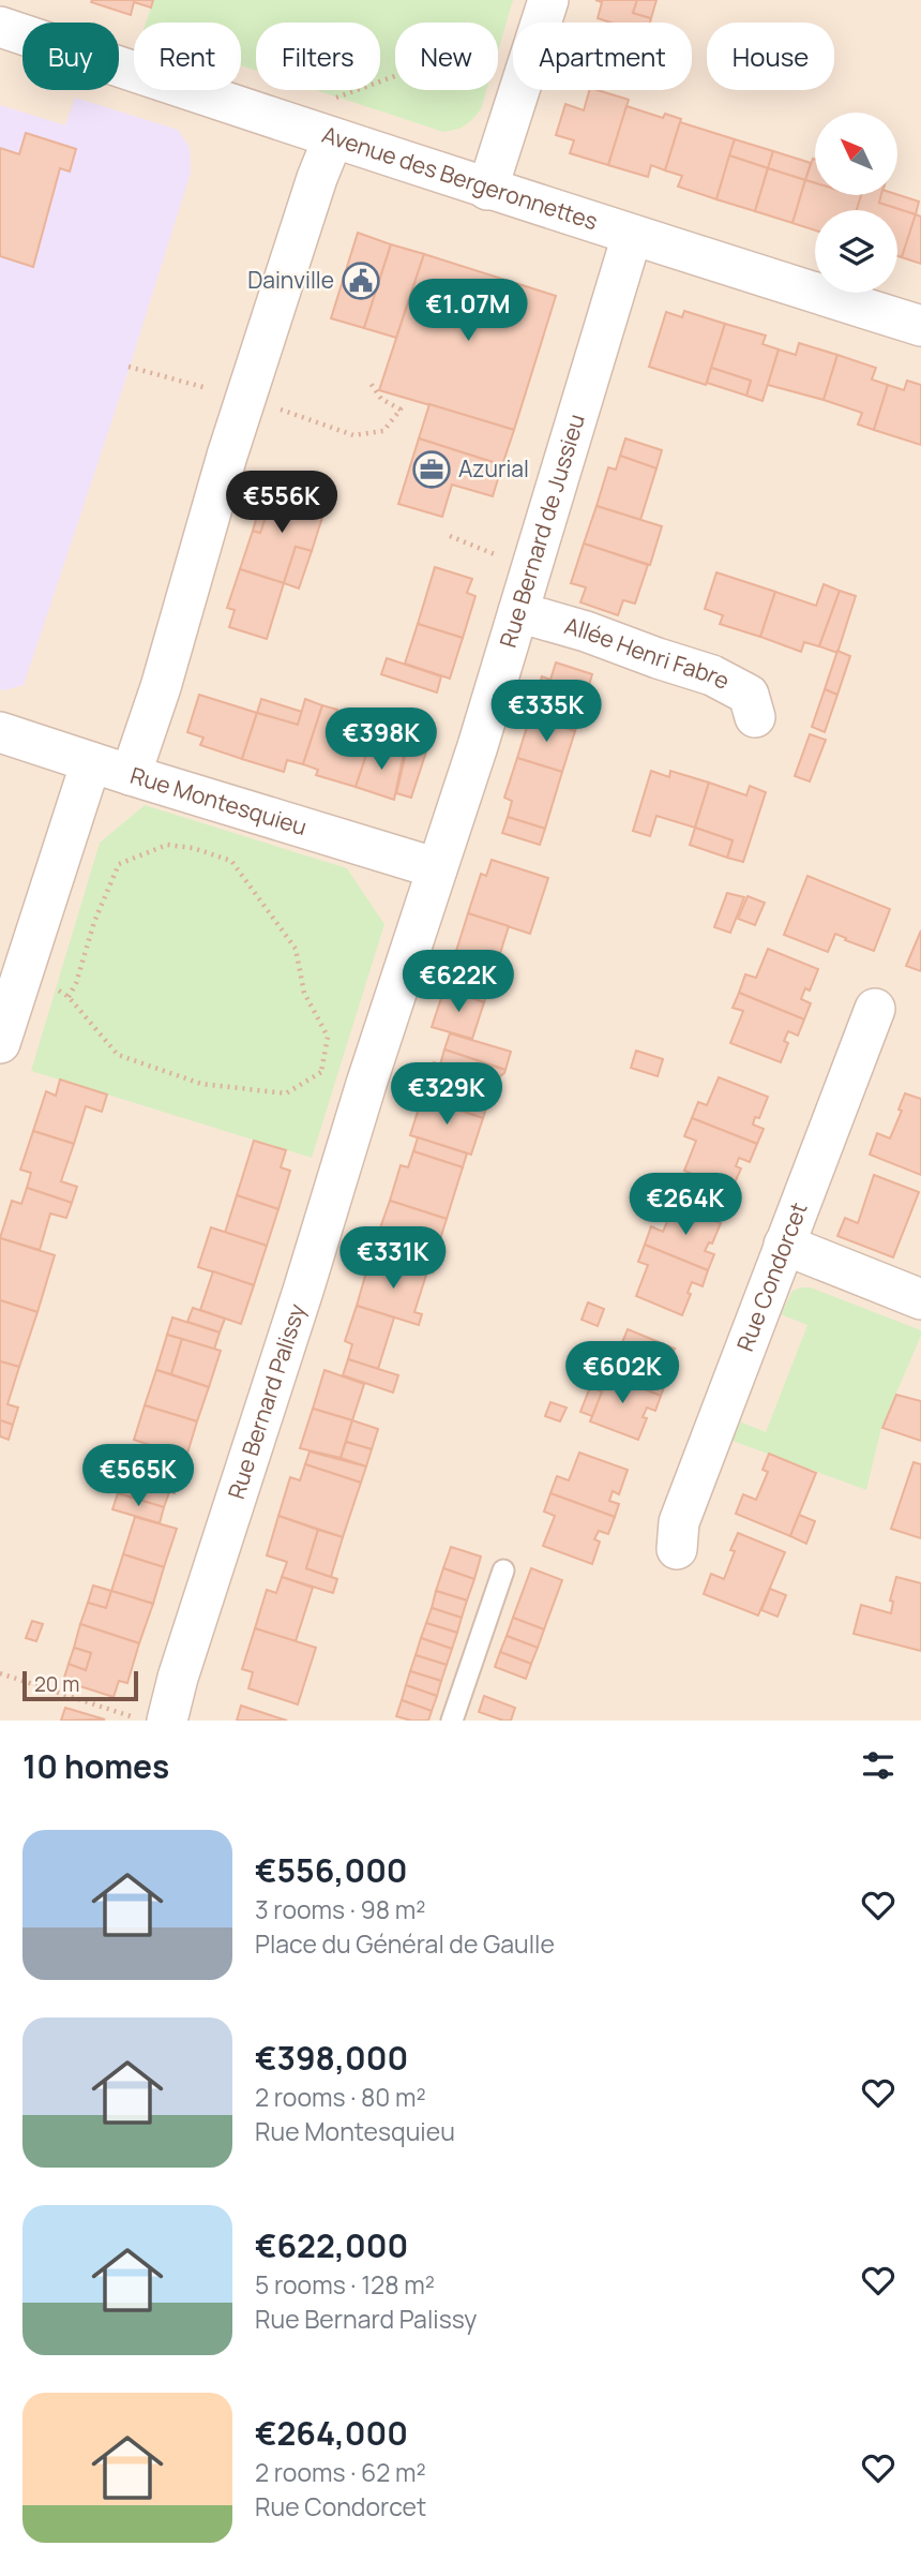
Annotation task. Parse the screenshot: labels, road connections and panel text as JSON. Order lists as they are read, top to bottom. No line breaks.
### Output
{"streets":{"street":["Avenue des Bergeronnettes","Rue Bernard de Jussieu","Allée Henri Fabre","Rue Montesquieu","Rue Condorcet","Rue Bernard Palissy"]},"crossings":[["Avenue des Bergeronnettes","Rue Bernard de Jussieu"],["Rue Bernard de Jussieu","Allée Henri Fabre"],["Rue Bernard de Jussieu","Rue Montesquieu"],["Rue Bernard de Jussieu","Rue Bernard Palissy"],["Rue Montesquieu","Rue Bernard Palissy"]],"places":{"public building":["Dainville"],"office":["Azurial"]},"scale_bar":"20 m","north":"top left","page":{"chip":["Buy","Rent","Filters","New","Apartment","House"],"price":["€1.07M","€556K","€335K","€398K","€622K","€329K","€264K","€331K","€602K","€565K"],"scale":"20 m","heading":"10 homes","list":[{"name":"€556,000","note":"3 rooms · 98 m² · Place du Général de Gaulle"},{"name":"€398,000","note":"2 rooms · 80 m² · Rue Montesquieu"},{"name":"€622,000","note":"5 rooms · 128 m² · Rue Bernard Palissy"},{"name":"€264,000","note":"2 rooms · 62 m² · Rue Condorcet"}]}}
